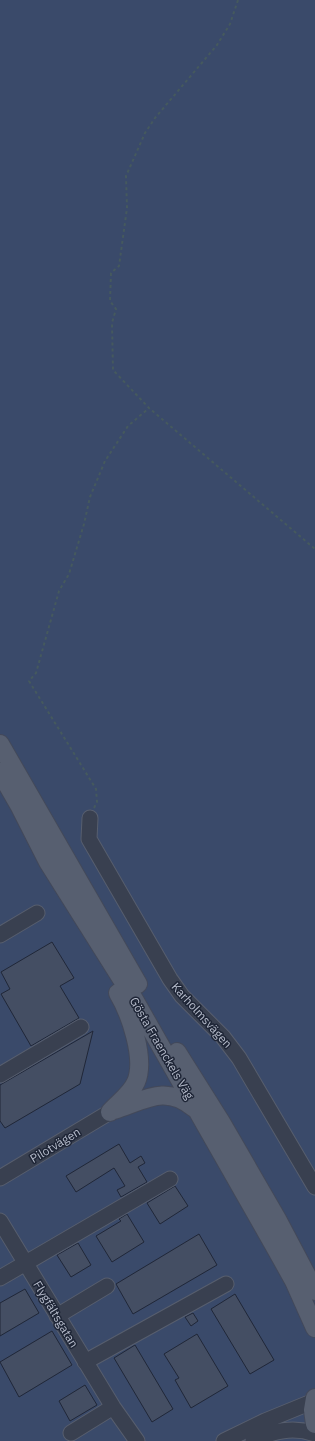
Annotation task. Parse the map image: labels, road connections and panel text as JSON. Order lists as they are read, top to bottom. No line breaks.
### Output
{"streets":{"main road":["Gösta Fraenckels Väg"],"street":["Karholmsvägen","Pilotvägen","Flygfältsgatan"]}}
